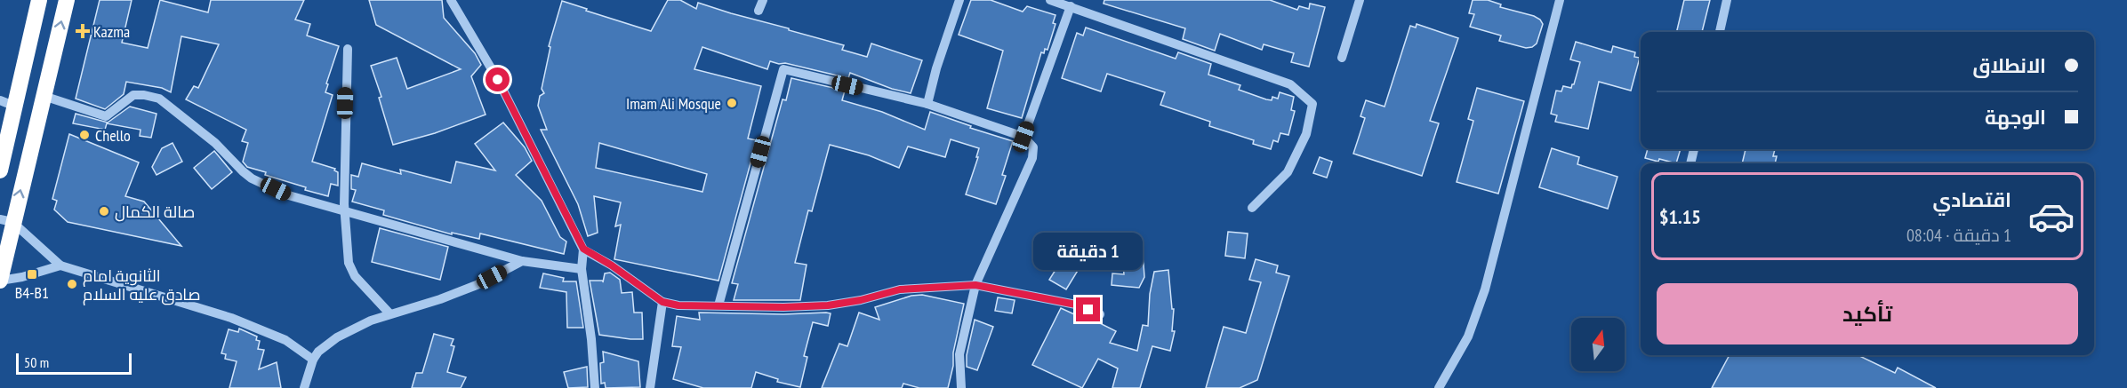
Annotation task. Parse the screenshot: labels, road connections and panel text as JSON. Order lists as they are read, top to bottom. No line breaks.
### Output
{"places":{"health":["Kazma"],"other":["Imam Ali Mosque","Chello","صالة الكمال","الثانویة امام صادق عليه السلام"],"transit":["B4-B1"]},"scale_bar":"50 m","north":"top","page":{"banner":["الانطلاق","الوجهة"],"list":[{"name":"اقتصادي","note":"1 دقيقة · 08:04","value":"$1.15"}],"bubble":"1 دقيقة","buttons":"تأكيد","scale":"50 m"}}
